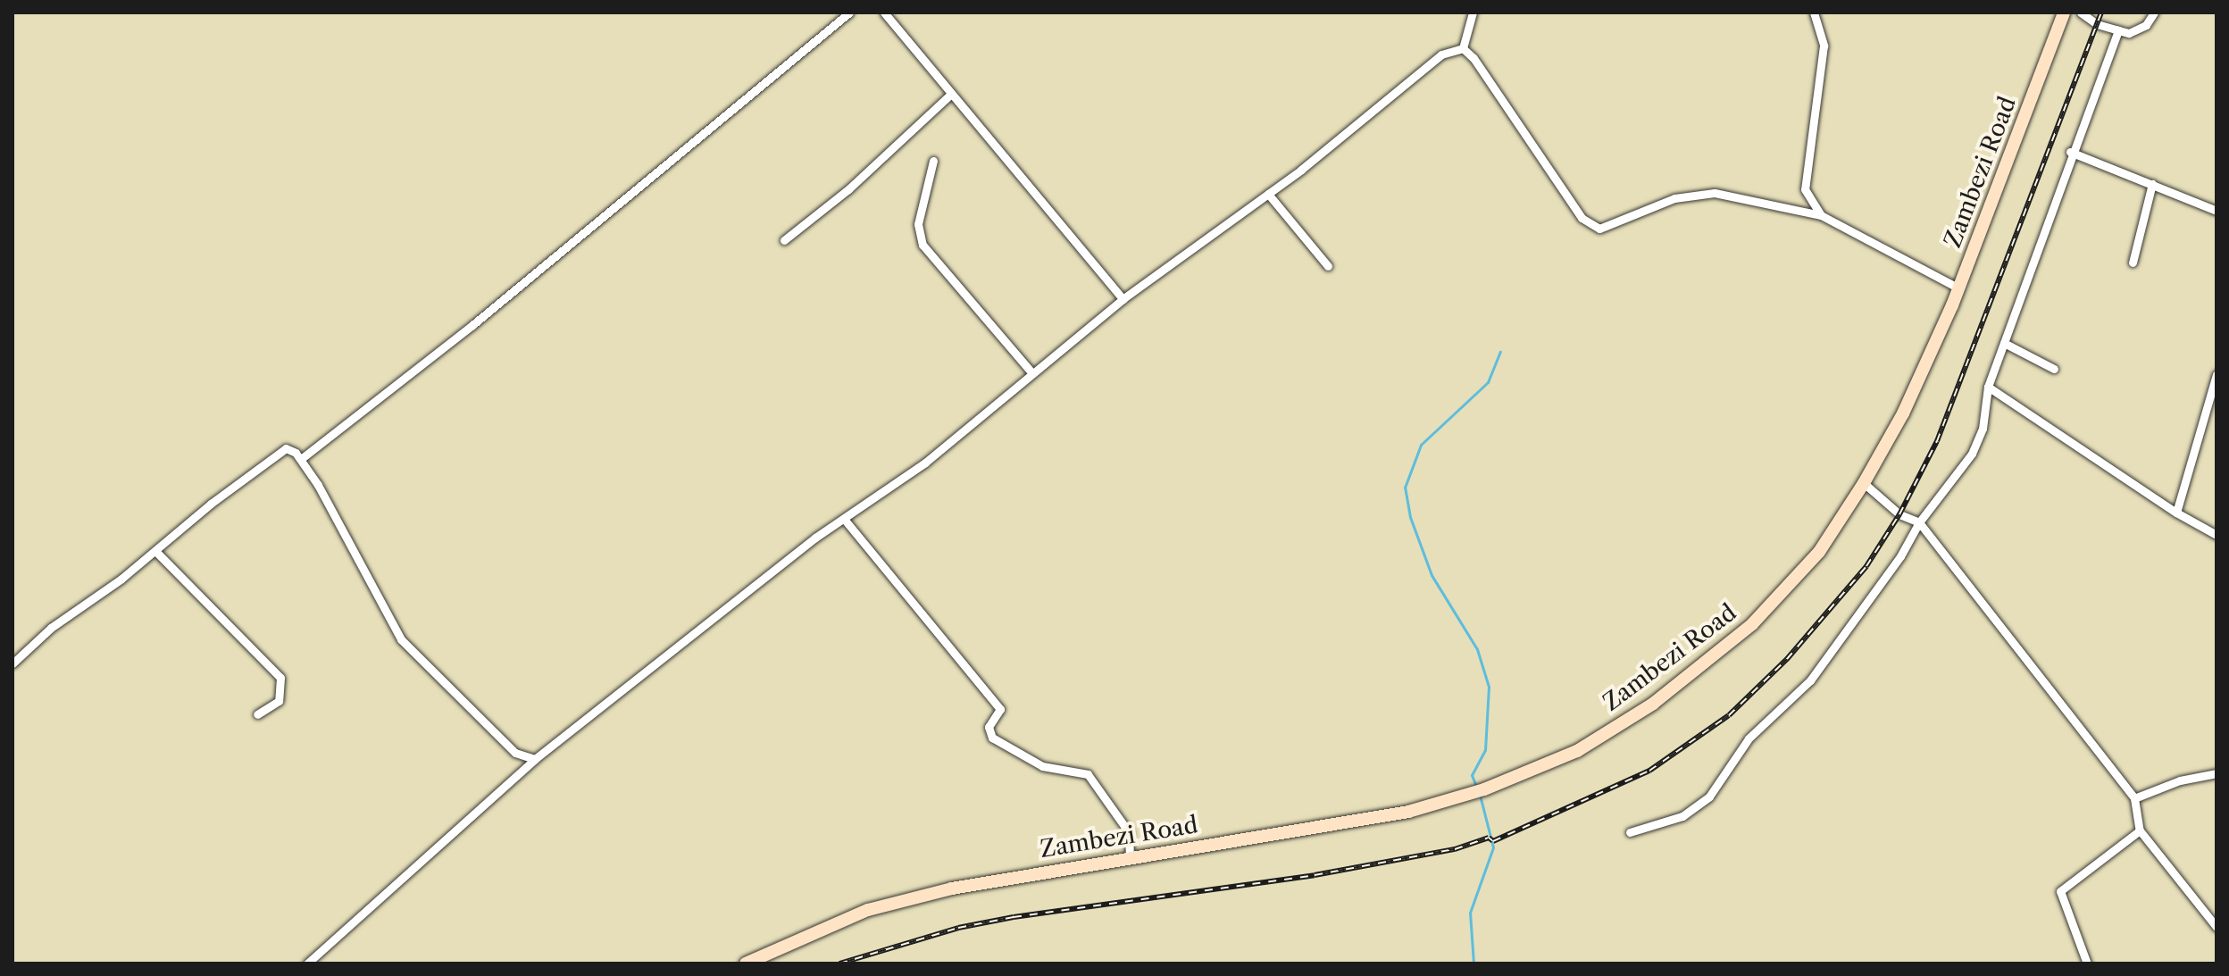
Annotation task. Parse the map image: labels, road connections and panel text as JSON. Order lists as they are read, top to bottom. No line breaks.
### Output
{"streets":{"main road":["Zambezi Road"]}}
